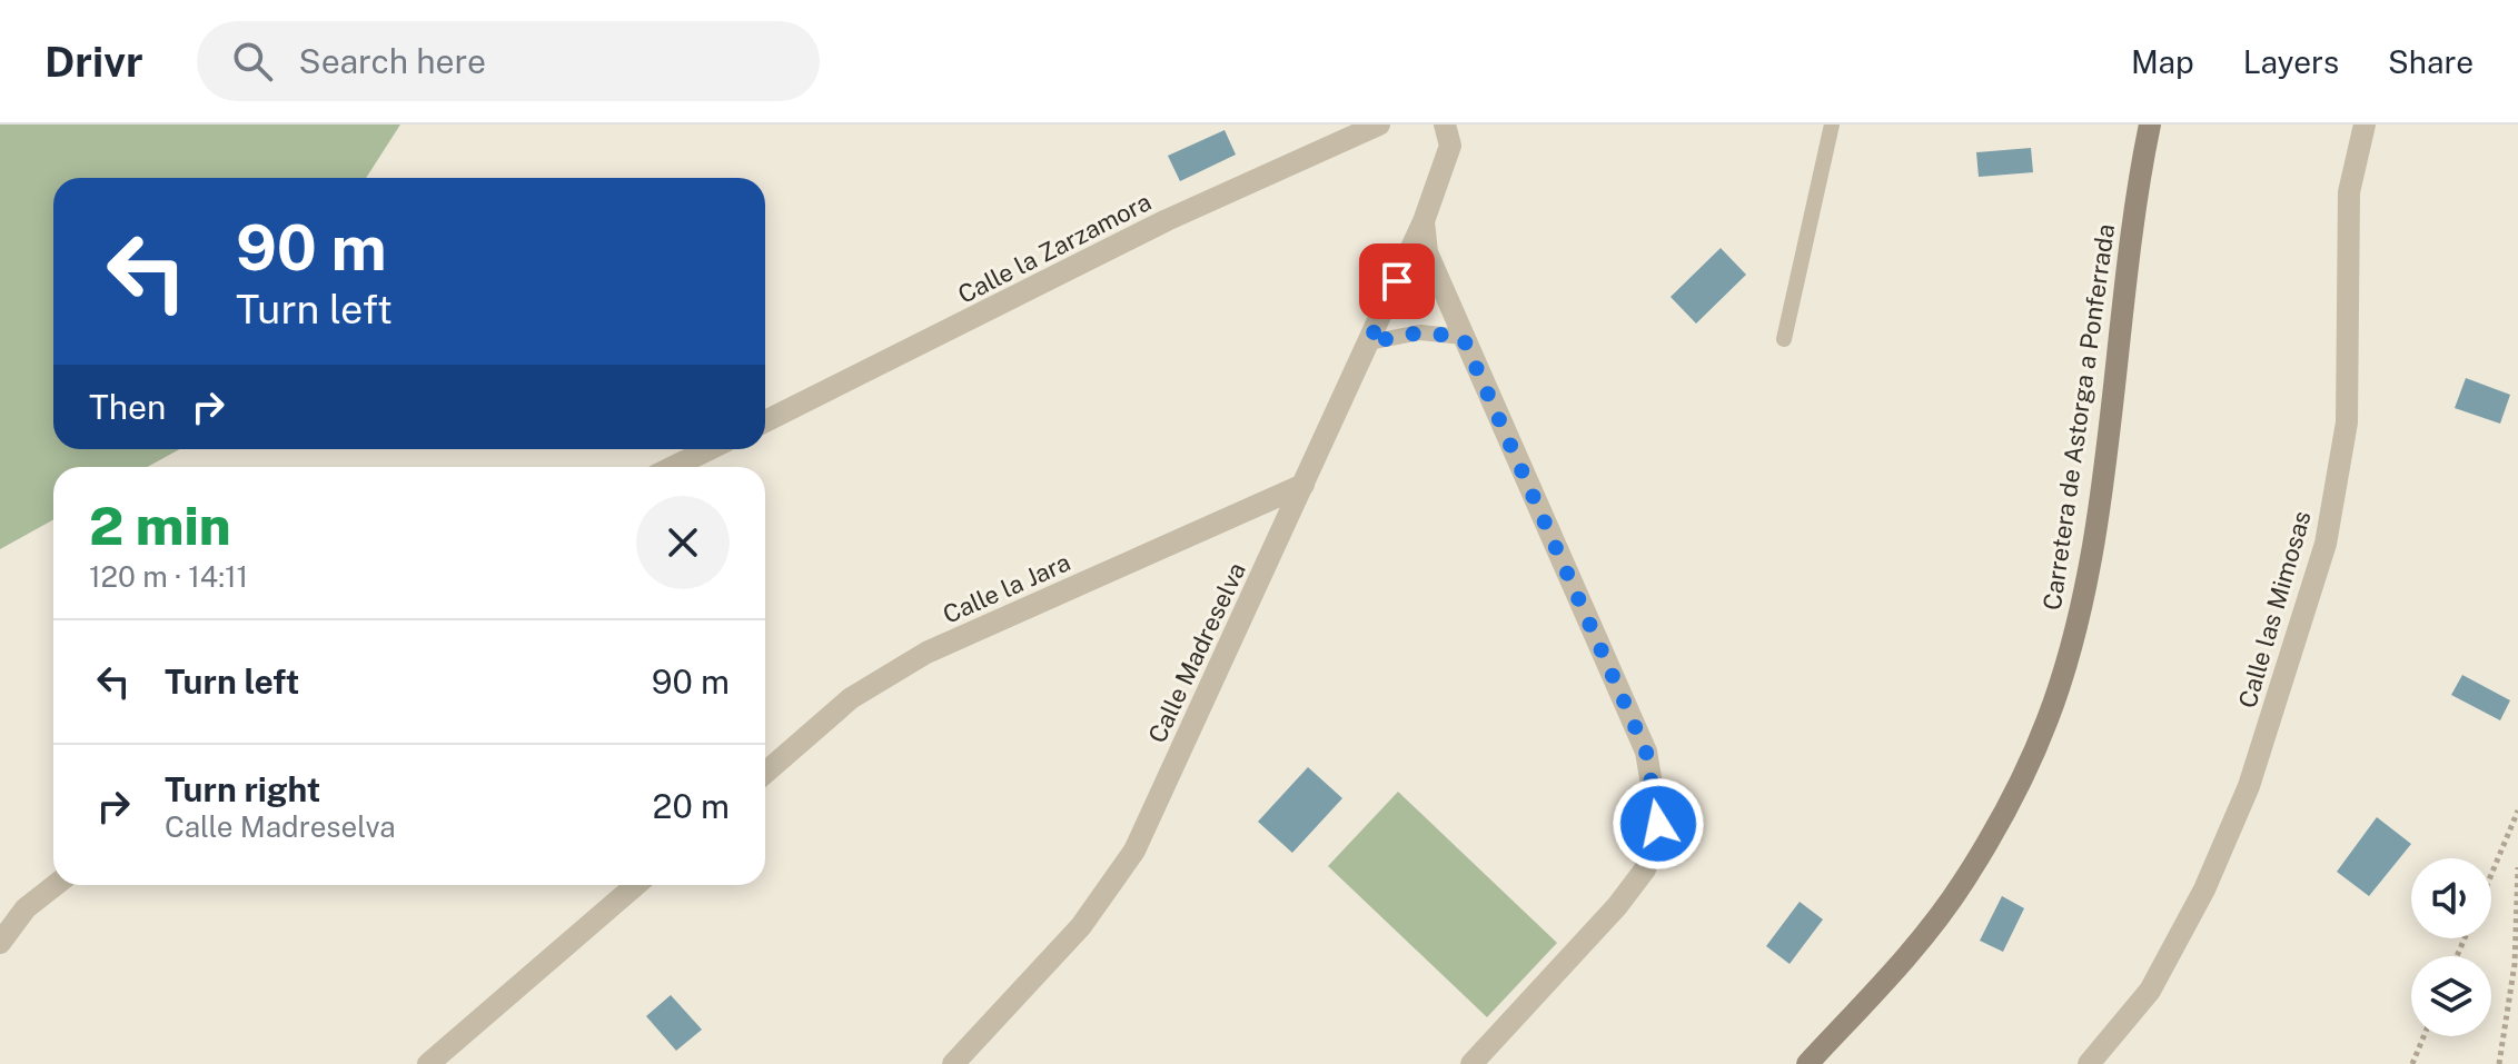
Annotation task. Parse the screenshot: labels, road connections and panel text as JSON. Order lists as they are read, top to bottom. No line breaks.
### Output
{"streets":{"main road":["Carretera de Astorga a Ponferrada"],"street":["Calle la Zarzamora","Calle la Jara","Calle las Mimosas","Calle Madreselva"]},"crossings":[["Calle la Jara","Calle Madreselva"]],"page":{"header":"Drivr","search":"Search here","nav":["Map","Layers","Share"],"turn":["90 m","Turn left"],"then":"Then","heading":["2 min","120 m · 14:11"],"list":[{"name":"Turn left","value":"90 m"},{"name":"Turn right","note":"Calle Madreselva","value":"20 m"}]}}
